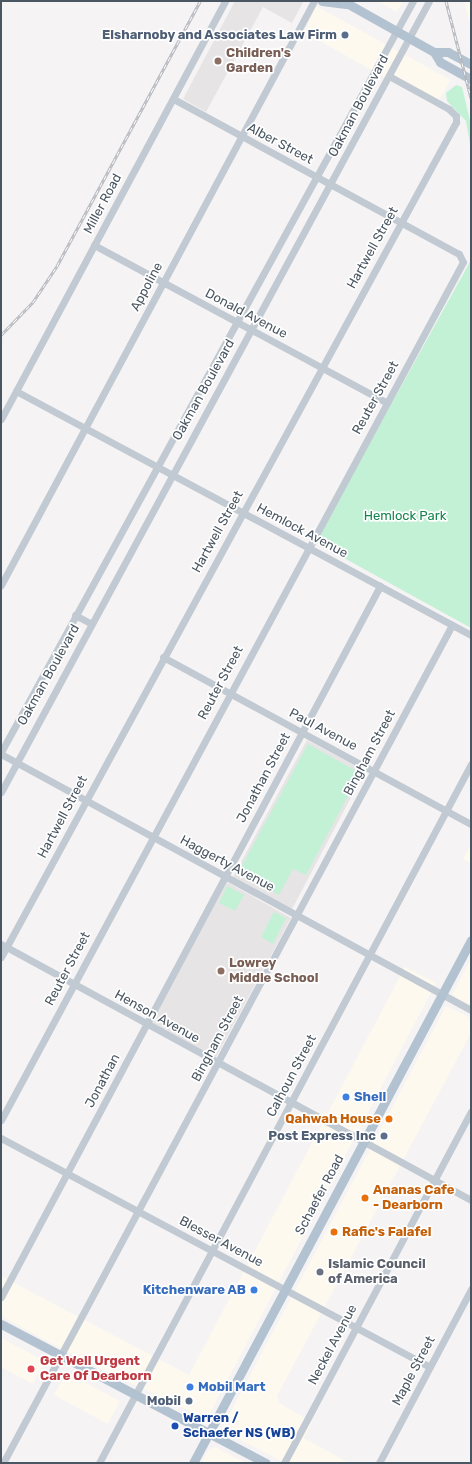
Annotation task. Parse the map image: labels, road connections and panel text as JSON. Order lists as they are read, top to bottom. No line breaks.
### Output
{"streets":{"main road":["Schaefer Road"],"street":["Oakman Boulevard","Alber Street","Miller Road","Hartwell Street","Appoline","Donald Avenue","Reuter Street","Hemlock Avenue","Paul Avenue","Bingham Street","Jonathan Street","Haggerty Avenue","Henson Avenue","Calhoun Street","Jonathan","Blesser Avenue","Neckel Avenue","Maple Street"]},"crossings":[["Oakman Boulevard","Alber Street"],["Oakman Boulevard","Hartwell Street"],["Oakman Boulevard","Donald Avenue"],["Oakman Boulevard","Hemlock Avenue"],["Oakman Boulevard","Haggerty Avenue"],["Alber Street","Miller Road"],["Alber Street","Hartwell Street"],["Alber Street","Appoline"],["Alber Street","Reuter Street"],["Miller Road","Donald Avenue"],["Miller Road","Hemlock Avenue"],["Hartwell Street","Donald Avenue"],["Hartwell Street","Hemlock Avenue"],["Hartwell Street","Paul Avenue"],["Hartwell Street","Haggerty Avenue"],["Hartwell Street","Henson Avenue"],["Appoline","Donald Avenue"],["Appoline","Hemlock Avenue"],["Donald Avenue","Reuter Street"],["Reuter Street","Hemlock Avenue"],["Reuter Street","Paul Avenue"],["Reuter Street","Haggerty Avenue"],["Reuter Street","Henson Avenue"],["Hemlock Avenue","Bingham Street"],["Hemlock Avenue","Jonathan Street"],["Paul Avenue","Bingham Street"],["Paul Avenue","Jonathan Street"],["Paul Avenue","Calhoun Street"],["Bingham Street","Haggerty Avenue"],["Bingham Street","Henson Avenue"],["Bingham Street","Blesser Avenue"],["Jonathan Street","Haggerty Avenue"],["Jonathan Street","Jonathan"],["Haggerty Avenue","Calhoun Street"],["Haggerty Avenue","Jonathan"],["Haggerty Avenue","Schaefer Road"],["Henson Avenue","Calhoun Street"],["Henson Avenue","Jonathan"],["Henson Avenue","Schaefer Road"],["Henson Avenue","Neckel Avenue"],["Calhoun Street","Blesser Avenue"],["Jonathan","Blesser Avenue"],["Schaefer Road","Blesser Avenue"],["Blesser Avenue","Neckel Avenue"],["Blesser Avenue","Maple Street"]],"parks":["Hemlock Park"],"places":["Elsharnoby and Associates Law Firm","Children's Garden","Lowrey Middle School","Shell","Qahwah House","Post Express Inc","Ananas Cafe - Dearborn","Rafic's Falafel","Islamic Council of America","Kitchenware AB","Get Well Urgent Care Of Dearborn","Mobil Mart","Mobil","Warren / Schaefer NS (WB)"]}
